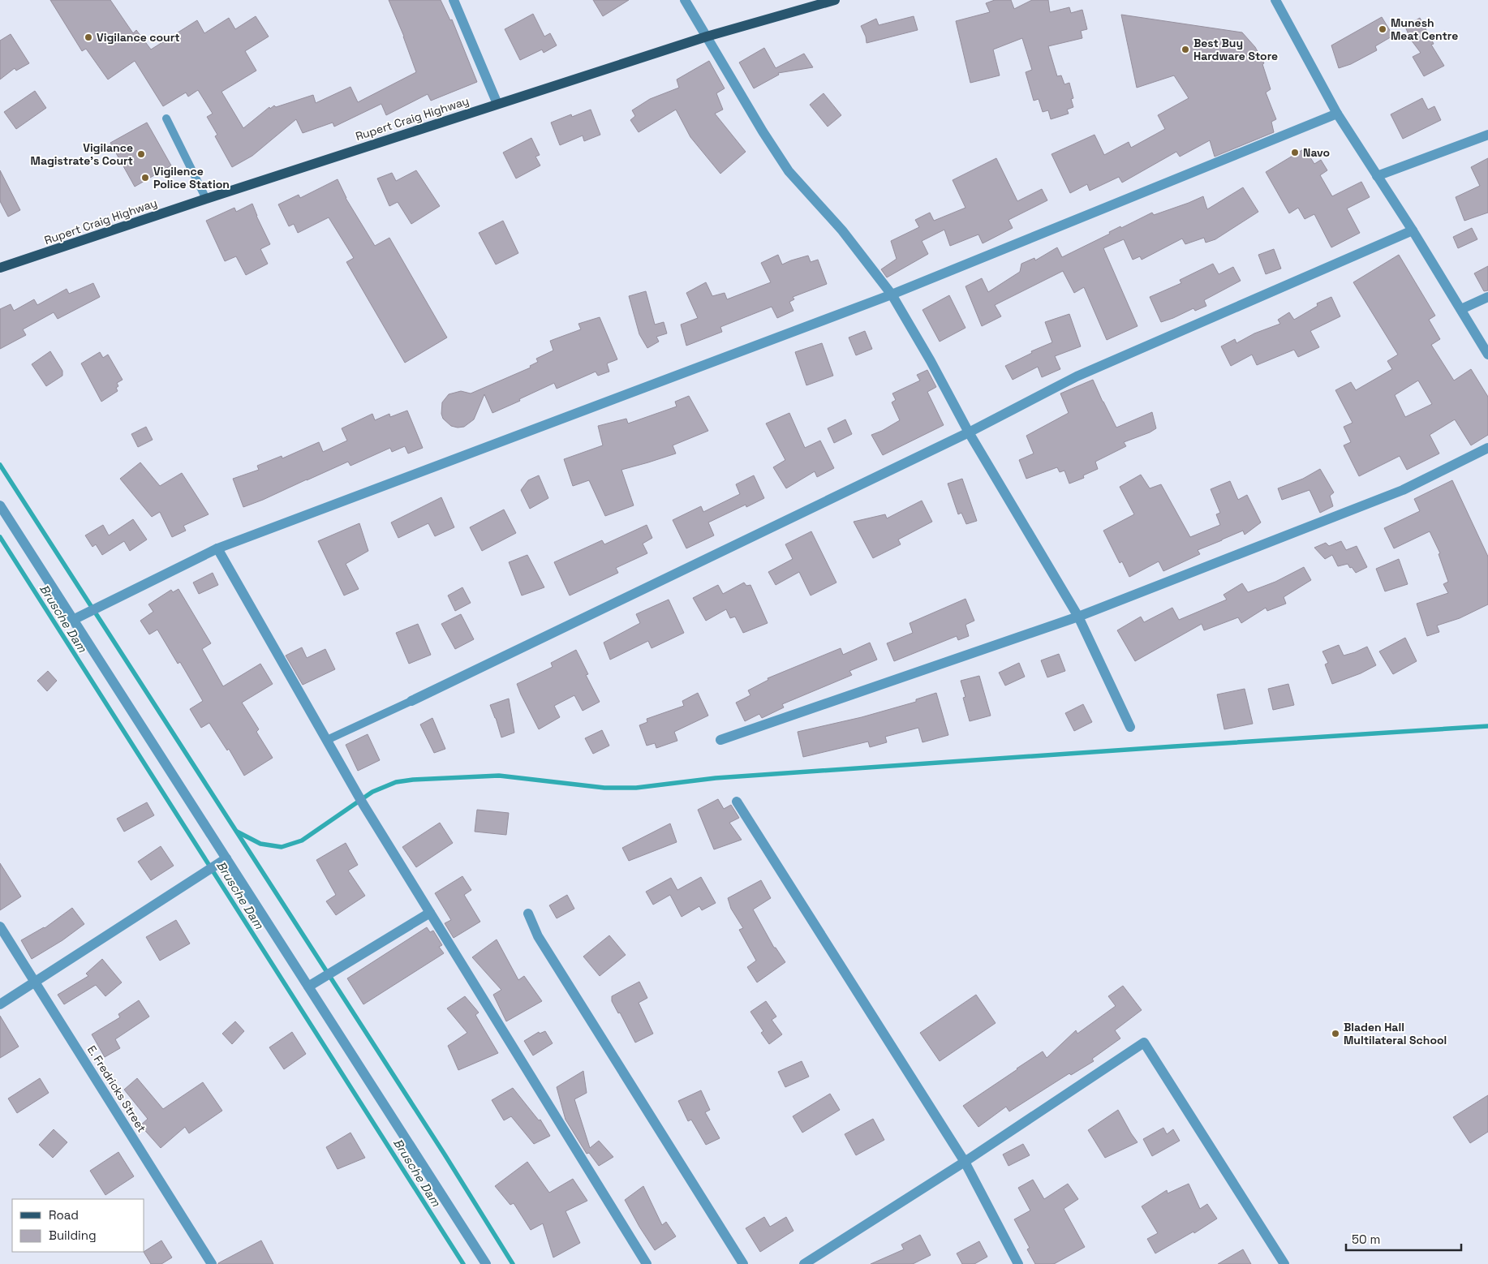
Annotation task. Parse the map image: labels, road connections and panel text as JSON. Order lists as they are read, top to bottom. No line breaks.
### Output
{"streets":{"main road":["Rupert Craig Highway"],"street":["E. Fredricks Street"]},"water":["Brusche Dam"],"places":["Munesh Meat Centre","Vigilance court","Best Buy Hardware Store","Navo","Vigilance Magistrate's Court","Vigilence Police Station","Bladen Hall Multilateral School"],"legend":["Road","Building"],"scale_bar":"50 m"}
